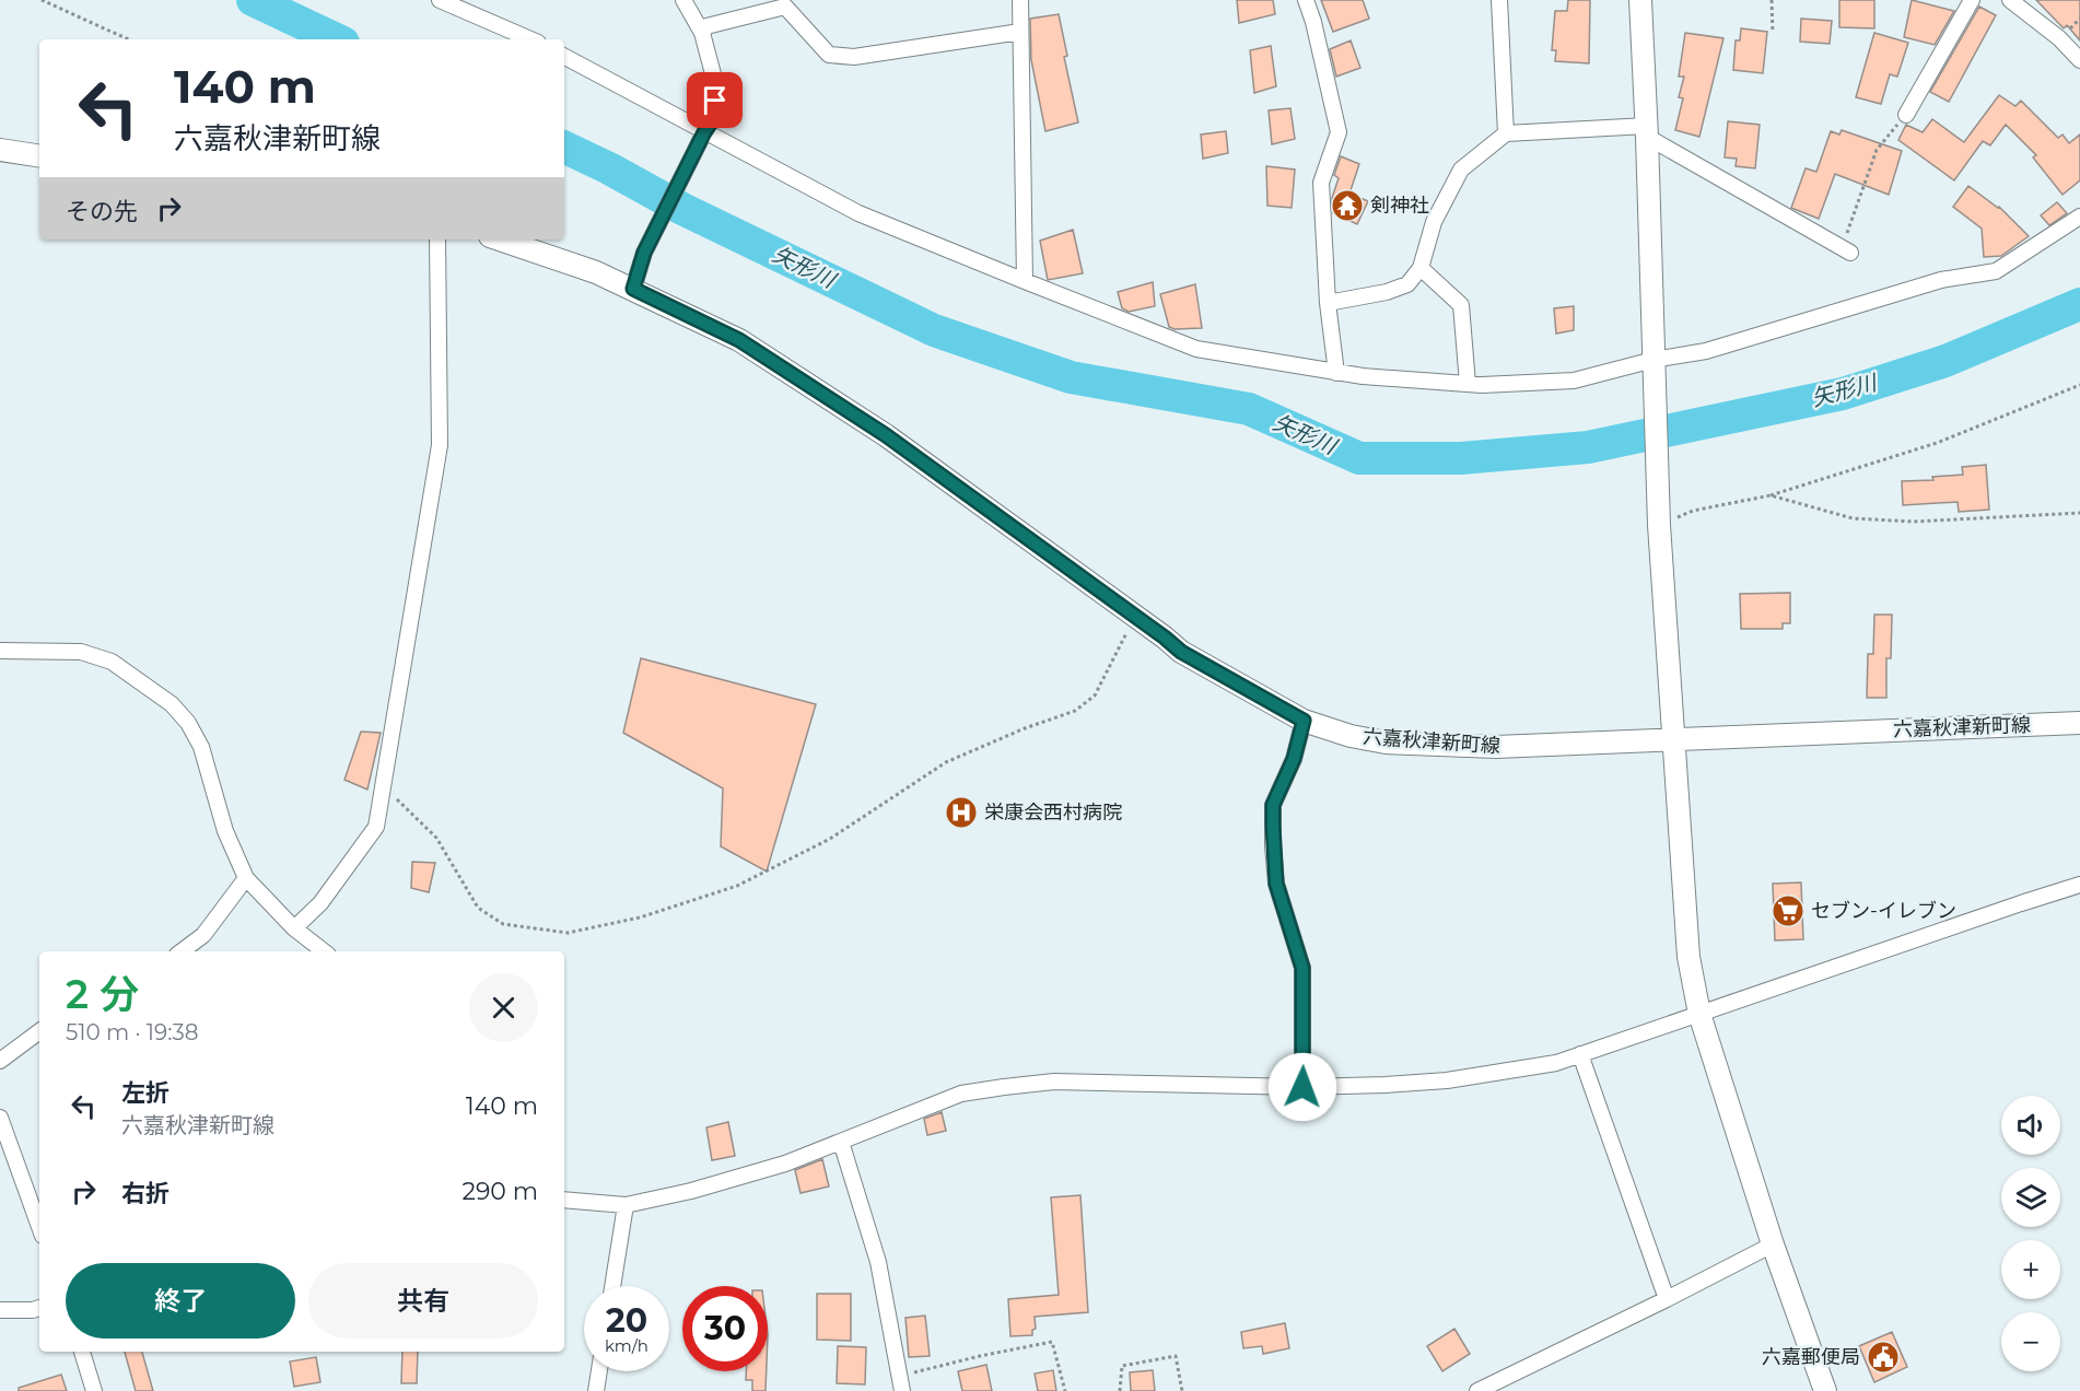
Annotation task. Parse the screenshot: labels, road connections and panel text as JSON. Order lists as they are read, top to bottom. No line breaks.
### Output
{"streets":{"main road":["六嘉秋津新町線"]},"water":["矢形川"],"places":{"temple":["剣神社"],"hospital":["栄康会西村病院"],"supermarket":["セブン-イレブン"],"public building":["六嘉郵便局"]},"page":{"turn":["140 m","六嘉秋津新町線"],"then":"その先","heading":["2 分","510 m · 19:38"],"list":[{"name":"左折","note":"六嘉秋津新町線","value":"140 m"},{"name":"右折","value":"290 m"}],"map_buttons":["+","−"],"buttons":["終了","共有"],"speed":"20 km/h","limit":"30"}}
